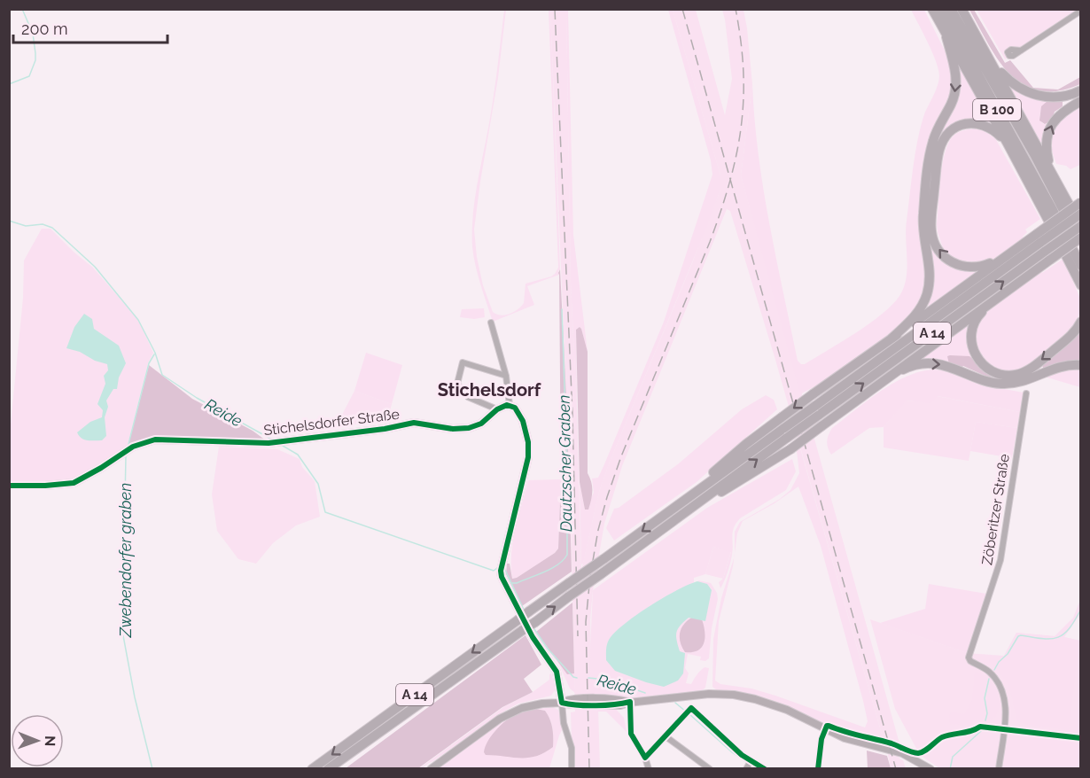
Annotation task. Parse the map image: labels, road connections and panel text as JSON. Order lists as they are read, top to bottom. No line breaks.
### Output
{"streets":{"highway":["B 100","A 14"],"street":["Stichelsdorfer Straße","Zöberitzer Straße"]},"districts":["Stichelsdorf"],"water":["Reide","Dautzscher Graben","Zwebendorfer graben"],"scale_bar":"200 m","north":"right"}
